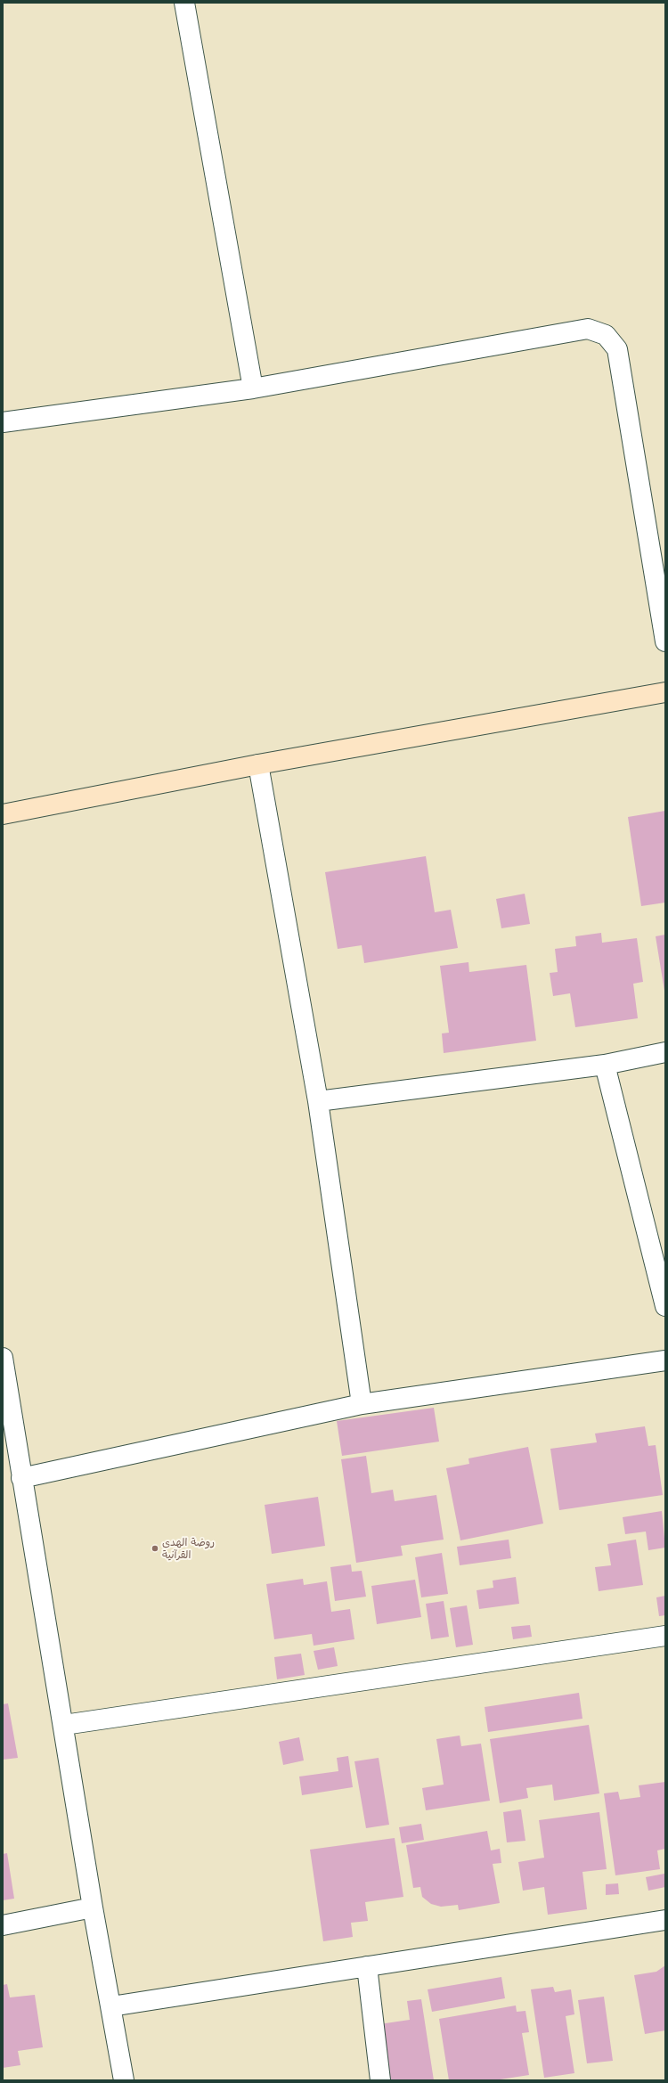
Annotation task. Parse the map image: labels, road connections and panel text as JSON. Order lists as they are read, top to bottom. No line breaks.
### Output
{"places":["روضة الهدى القرآنية"]}
